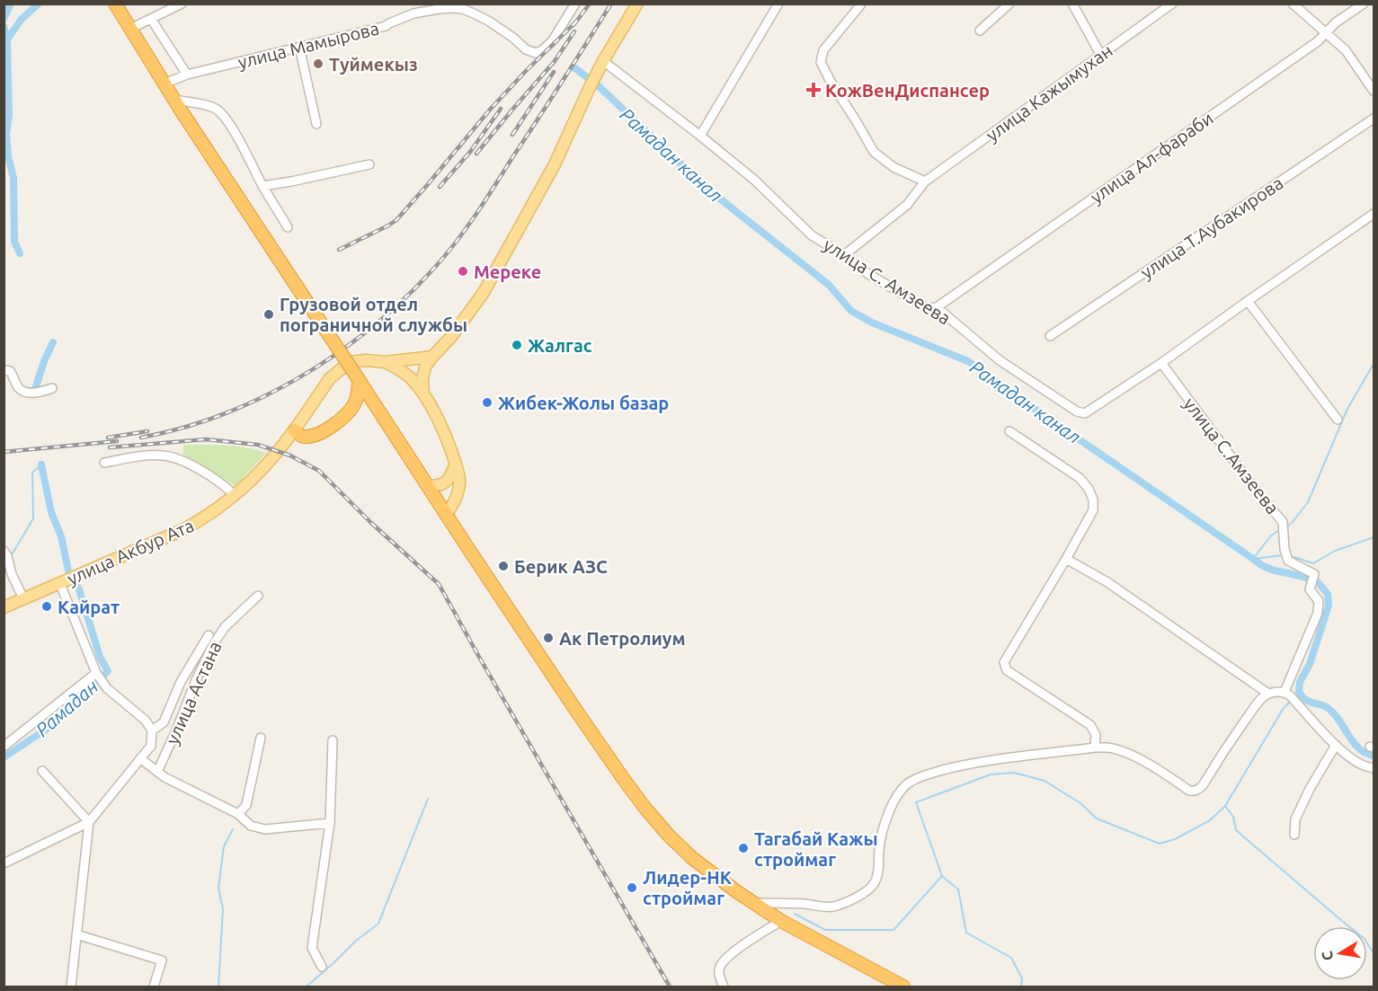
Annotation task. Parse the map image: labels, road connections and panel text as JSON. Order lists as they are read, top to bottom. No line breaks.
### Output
{"streets":{"main road":["улица Акбур Ата"],"street":["улица Мамырова","улица Кажымухан","улица Ал-фараби","улица Т.Аубакирова","улица С. Амзеева","улица С.Амзеева","улица Астана"]},"crossings":[["улица Кажымухан","улица С. Амзеева"],["улица Ал-фараби","улица С. Амзеева"],["улица С. Амзеева","улица С.Амзеева"],["улица Акбур Ата","улица Астана"]],"water":["Рамадан канал","Рамадан"],"places":{"other":["Туймекыз","Мереке","Грузовой отдел пограничной службы","Жалгас","Жибек-Жолы базар","Берик АЗС","Кайрат","Ак Петролиум","Тагабай Кажы строймаг","Лидер-НК строймаг"],"health":["КожВенДиспансер"]},"north":"left"}
